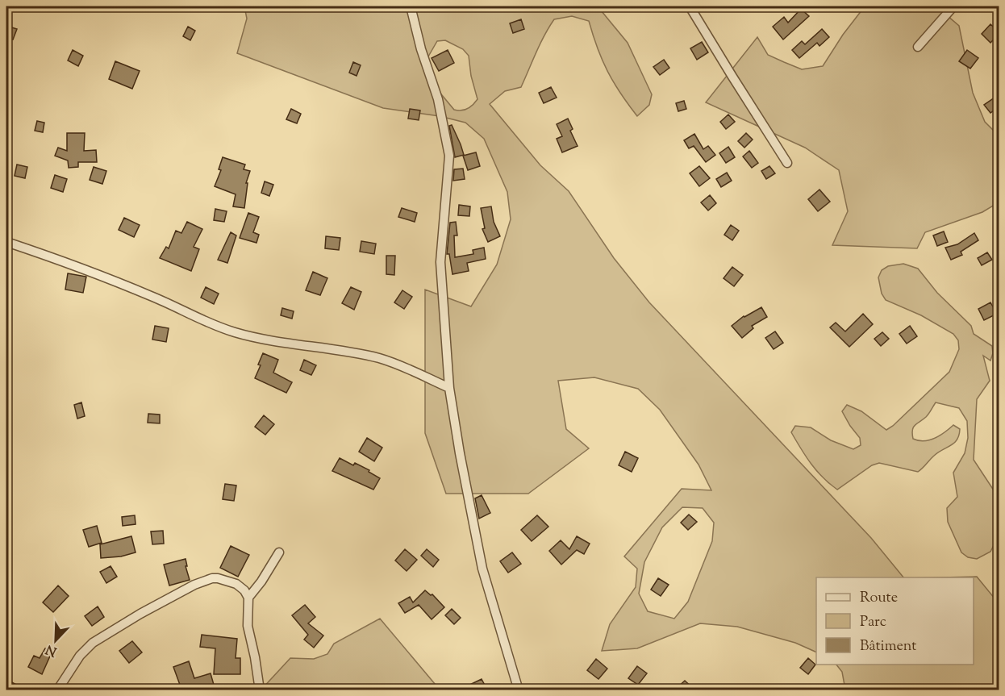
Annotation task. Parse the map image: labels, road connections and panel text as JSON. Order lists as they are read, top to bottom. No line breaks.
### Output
{"legend":["Route","Parc","Bâtiment"],"north":"bottom left"}
